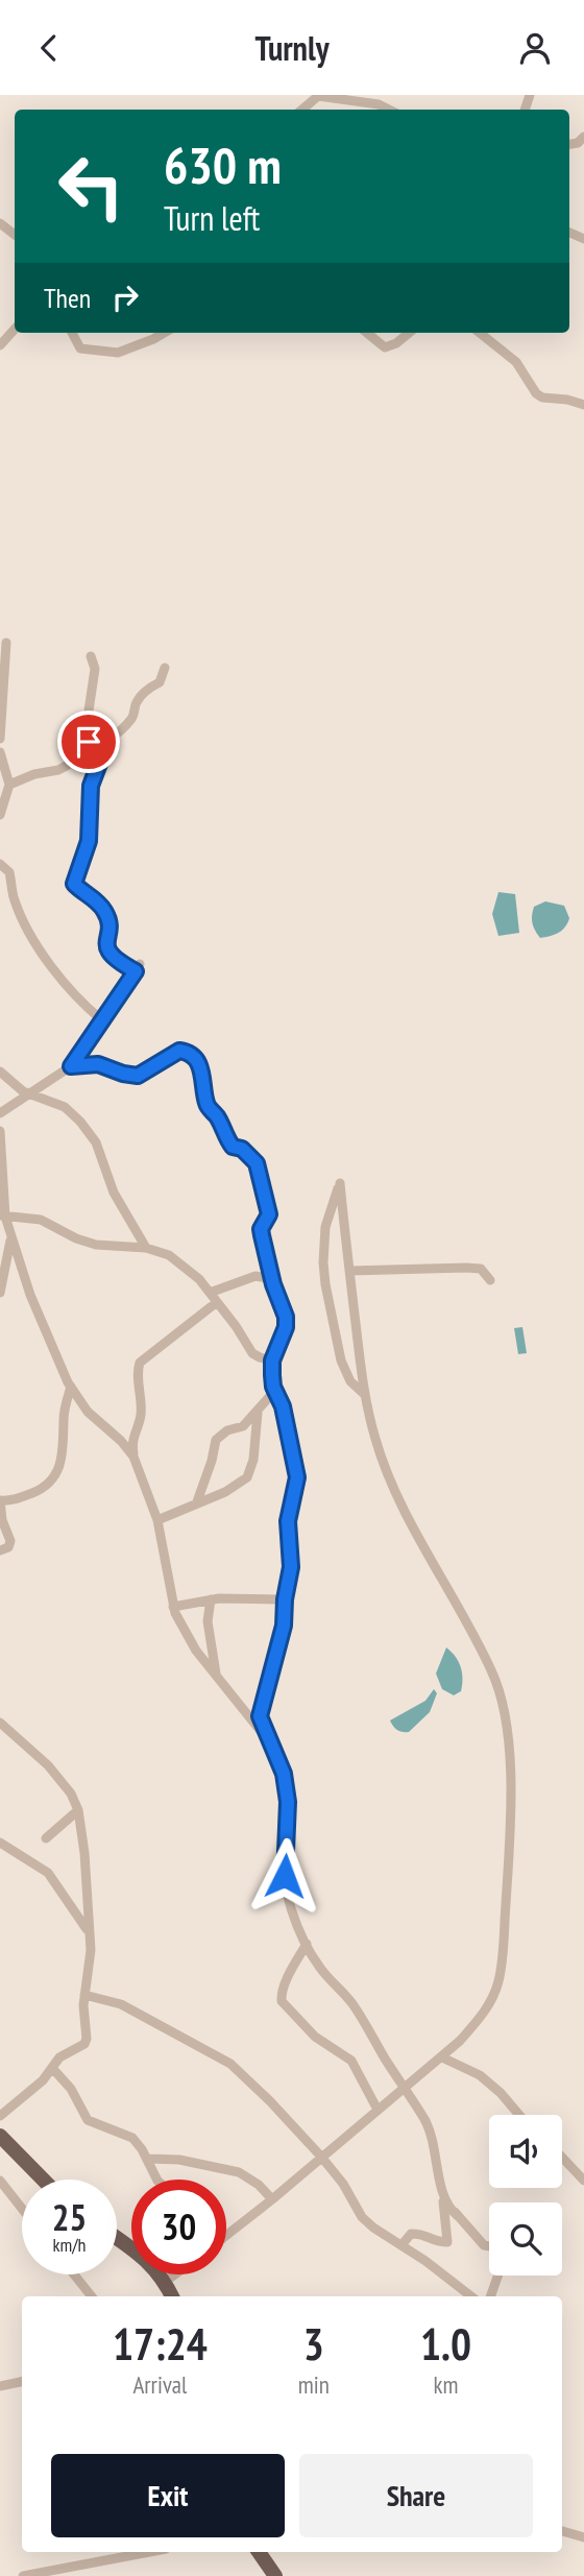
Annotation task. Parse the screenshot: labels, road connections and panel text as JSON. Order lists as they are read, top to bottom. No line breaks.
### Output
{"page":{"header":"Turnly","turn":["630 m","Turn left"],"then":"Then","speed":"25 km/h","limit":"30","eta":["17:24","Arrival","3","min","1.0","km"],"buttons":["Exit","Share"]}}
